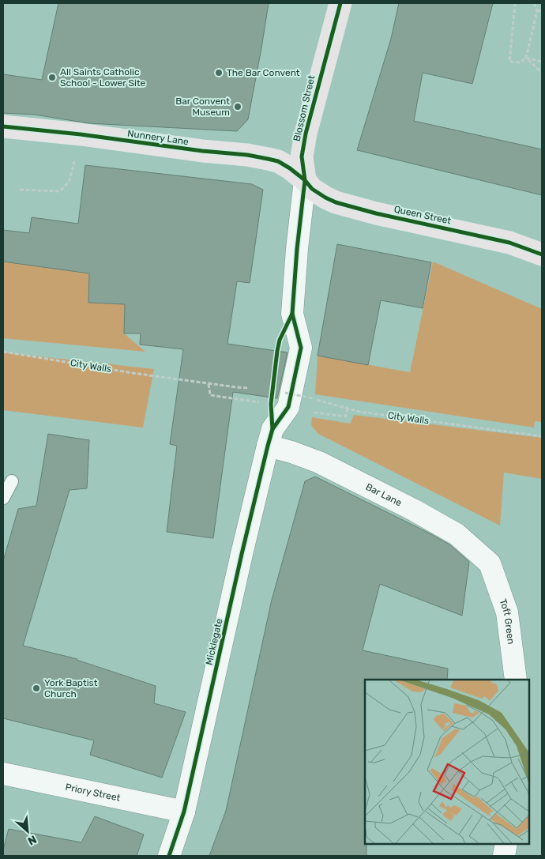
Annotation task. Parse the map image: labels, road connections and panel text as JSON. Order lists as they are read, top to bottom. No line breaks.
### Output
{"streets":{"main road":["Blossom Street","Nunnery Lane","Queen Street"],"street":["Bar Lane","Toft Green","Micklegate","Priory Street"],"path":["City Walls"]},"crossings":[["Blossom Street","Nunnery Lane"],["Blossom Street","Queen Street"],["Blossom Street","City Walls"],["Blossom Street","Micklegate"],["Nunnery Lane","Queen Street"],["City Walls","Micklegate"],["Bar Lane","Toft Green"],["Bar Lane","Micklegate"],["Micklegate","Priory Street"]],"places":["The Bar Convent","All Saints Catholic School - Lower Site","Bar Convent Museum","York Baptist Church"],"north":"bottom right"}
